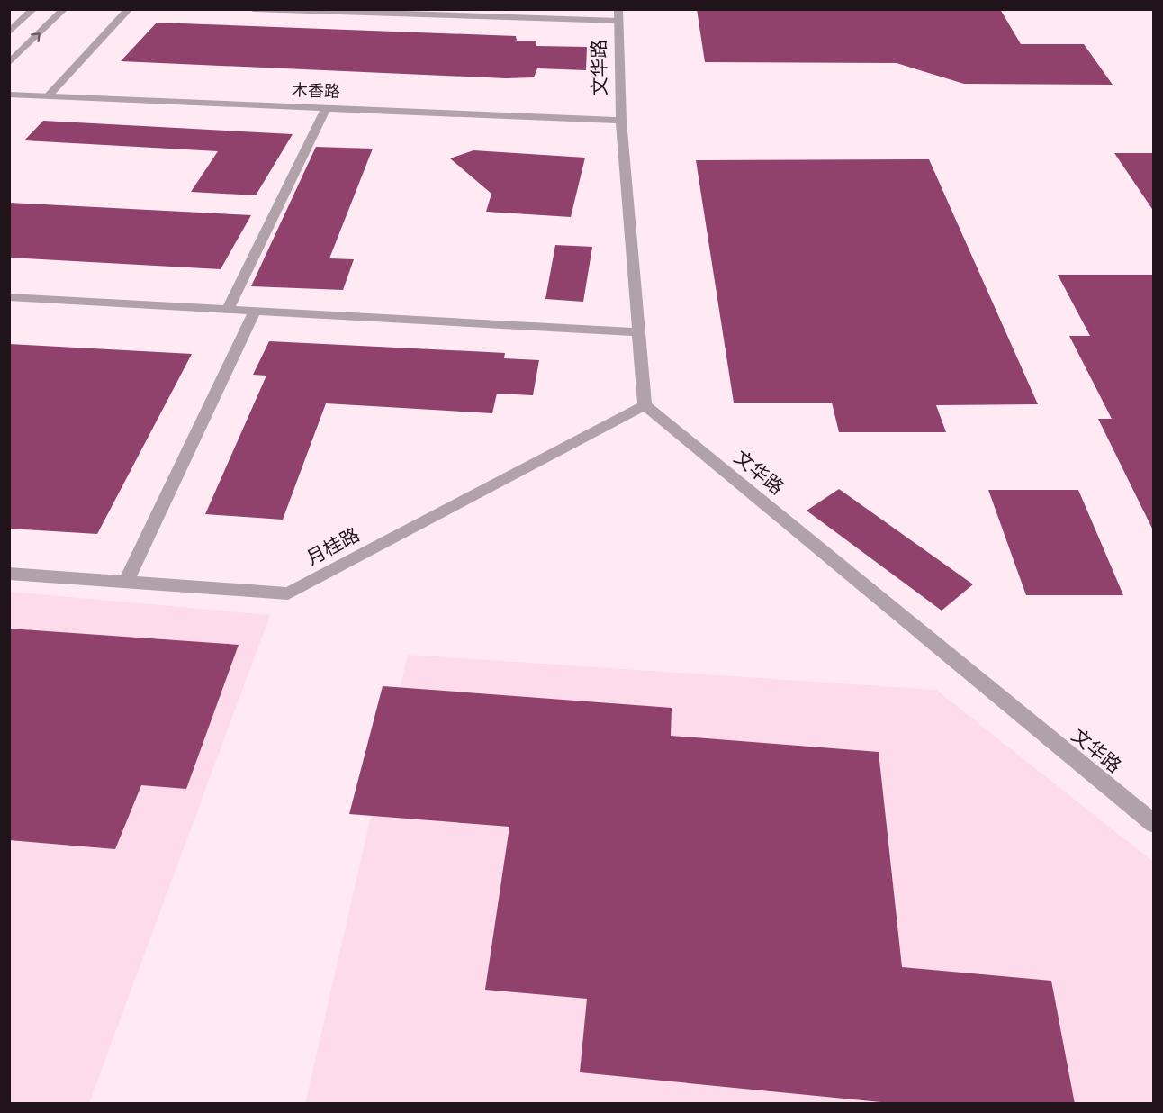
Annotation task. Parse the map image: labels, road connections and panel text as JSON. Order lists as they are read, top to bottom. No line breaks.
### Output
{"streets":{"street":["文华路","木香路","月桂路"]},"crossings":[["文华路","木香路"],["文华路","月桂路"]]}
